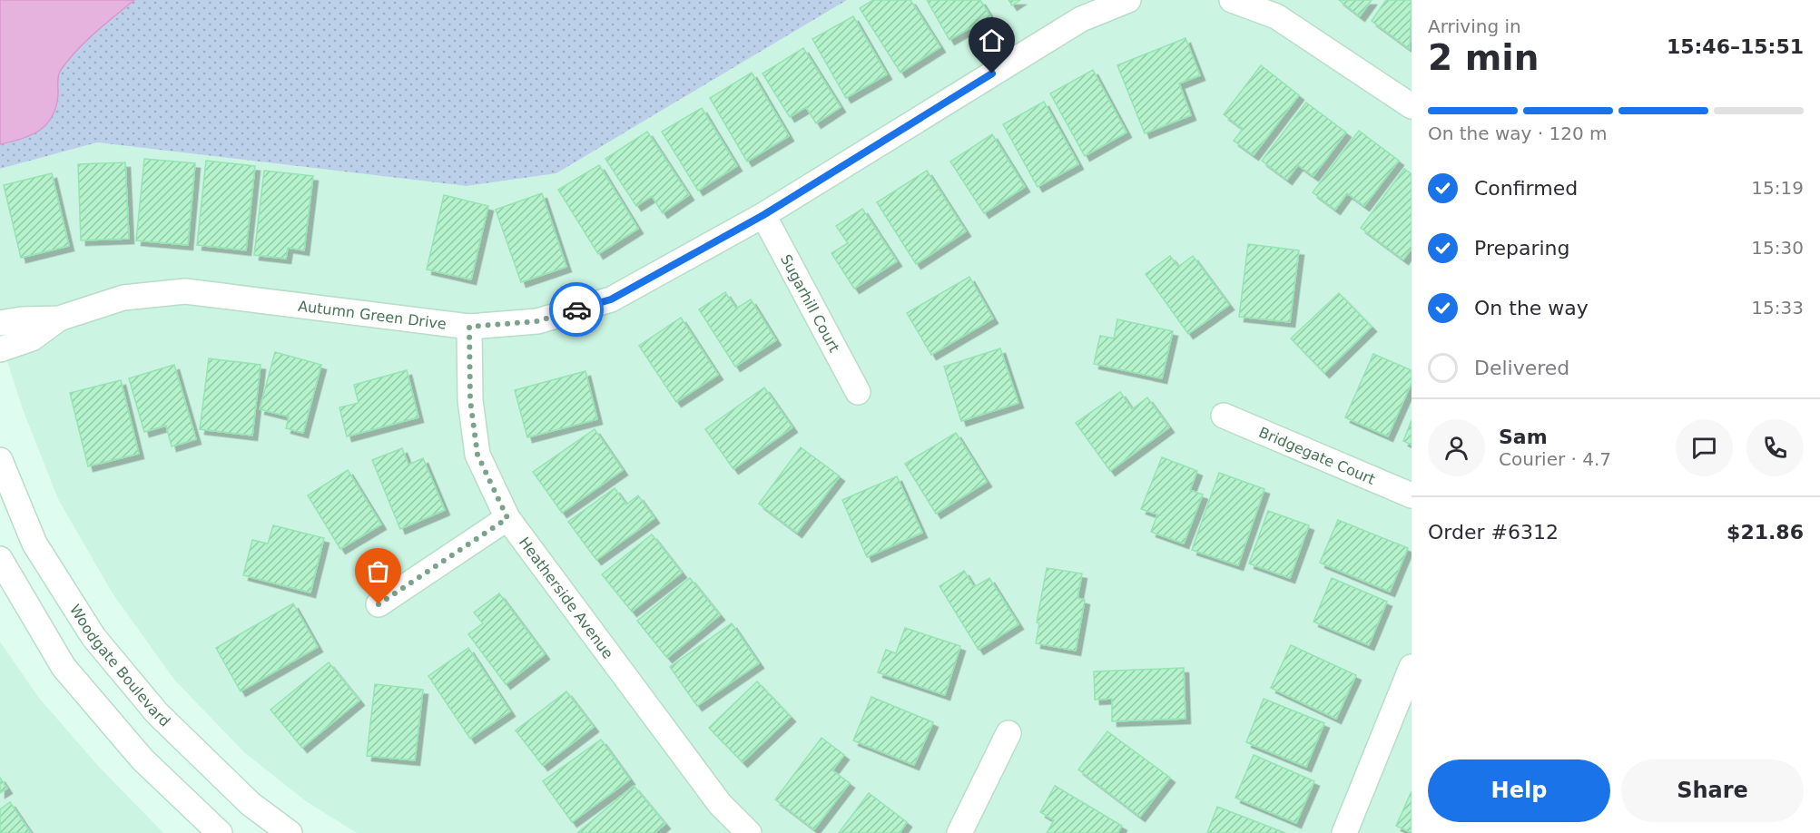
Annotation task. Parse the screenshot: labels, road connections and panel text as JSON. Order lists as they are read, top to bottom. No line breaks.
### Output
{"streets":{"street":["Sugarhill Court","Autumn Green Drive","Bridgegate Court","Heatherside Avenue","Woodgate Boulevard"]},"crossings":[["Sugarhill Court","Autumn Green Drive"],["Autumn Green Drive","Heatherside Avenue"]],"page":{"heading":["2 min","Arriving in","15:46–15:51"],"panel":["Sam","Courier · 4.7","Order #6312","$21.86"],"bar":"On the way · 120 m","list":[["Confirmed","15:19"],["Preparing","15:30"],["On the way","15:33"],"Delivered"],"buttons":["Help","Share"]}}
